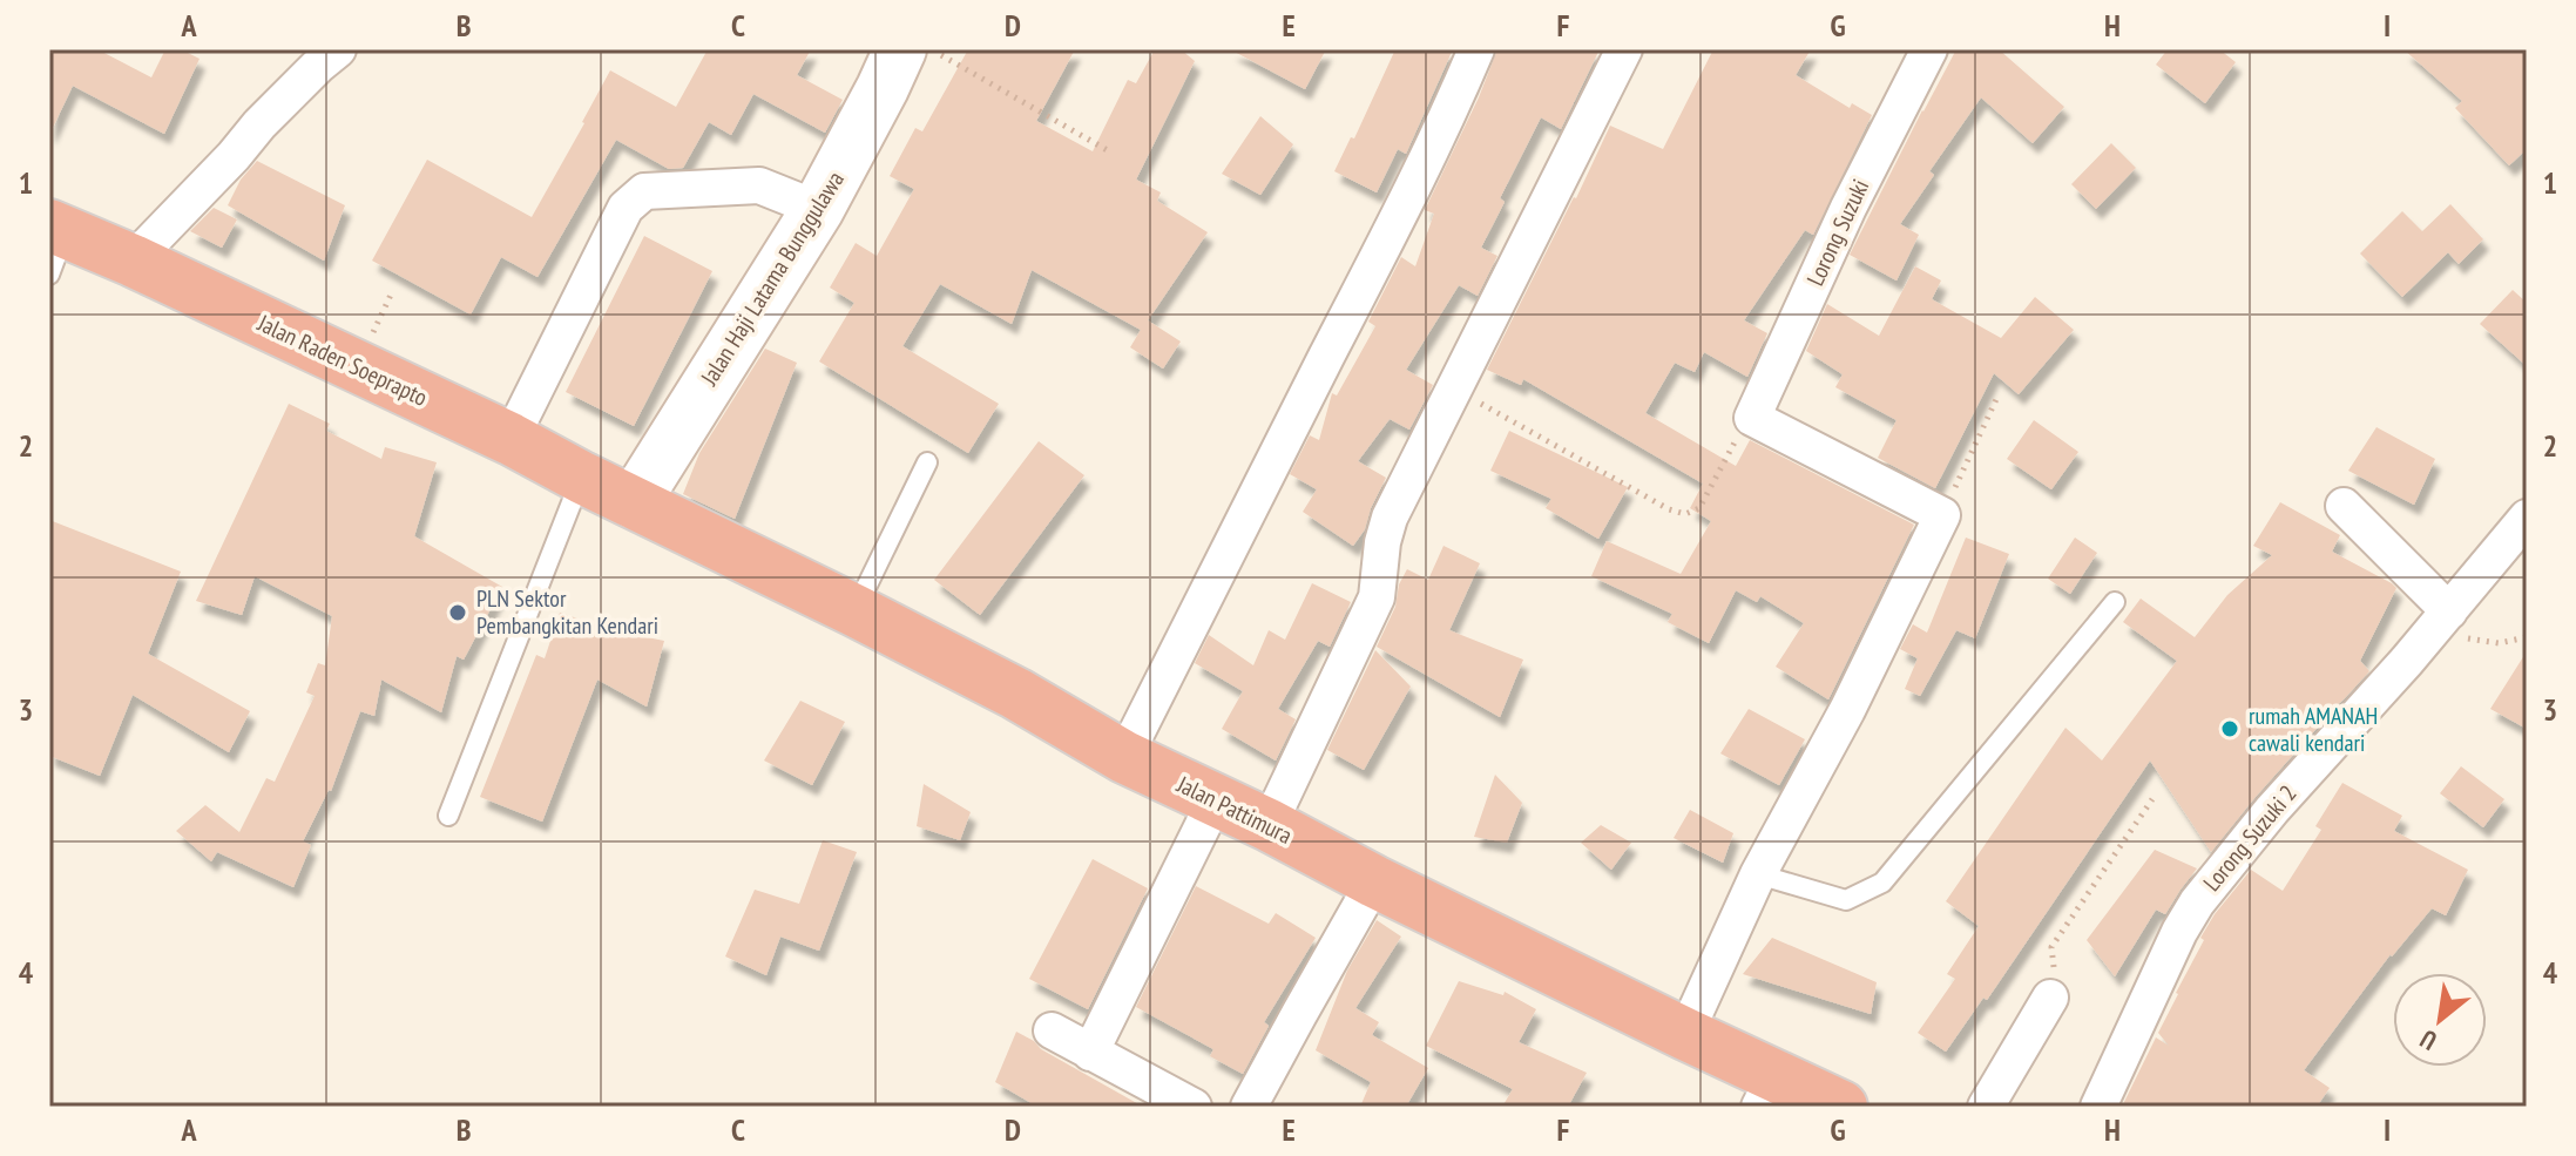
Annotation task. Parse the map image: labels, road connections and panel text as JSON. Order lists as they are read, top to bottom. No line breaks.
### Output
{"streets":{"highway":["Jalan Raden Soeprapto","Jalan Pattimura"],"main road":["Jalan Haji Latama Bunggulawa"],"street":["Lorong Suzuki","Lorong Suzuki 2"]},"crossings":[["Jalan Haji Latama Bunggulawa","Jalan Raden Soeprapto"],["Jalan Haji Latama Bunggulawa","Jalan Pattimura"],["Jalan Raden Soeprapto","Jalan Pattimura"]],"places":["PLN Sektor Pembangkitan Kendari","rumah AMANAH cawali kendari"],"north":"bottom left","grid":{"columns":["A","B","C","D","E","F","G","H","I"],"rows":["1","2","3","4"]}}
